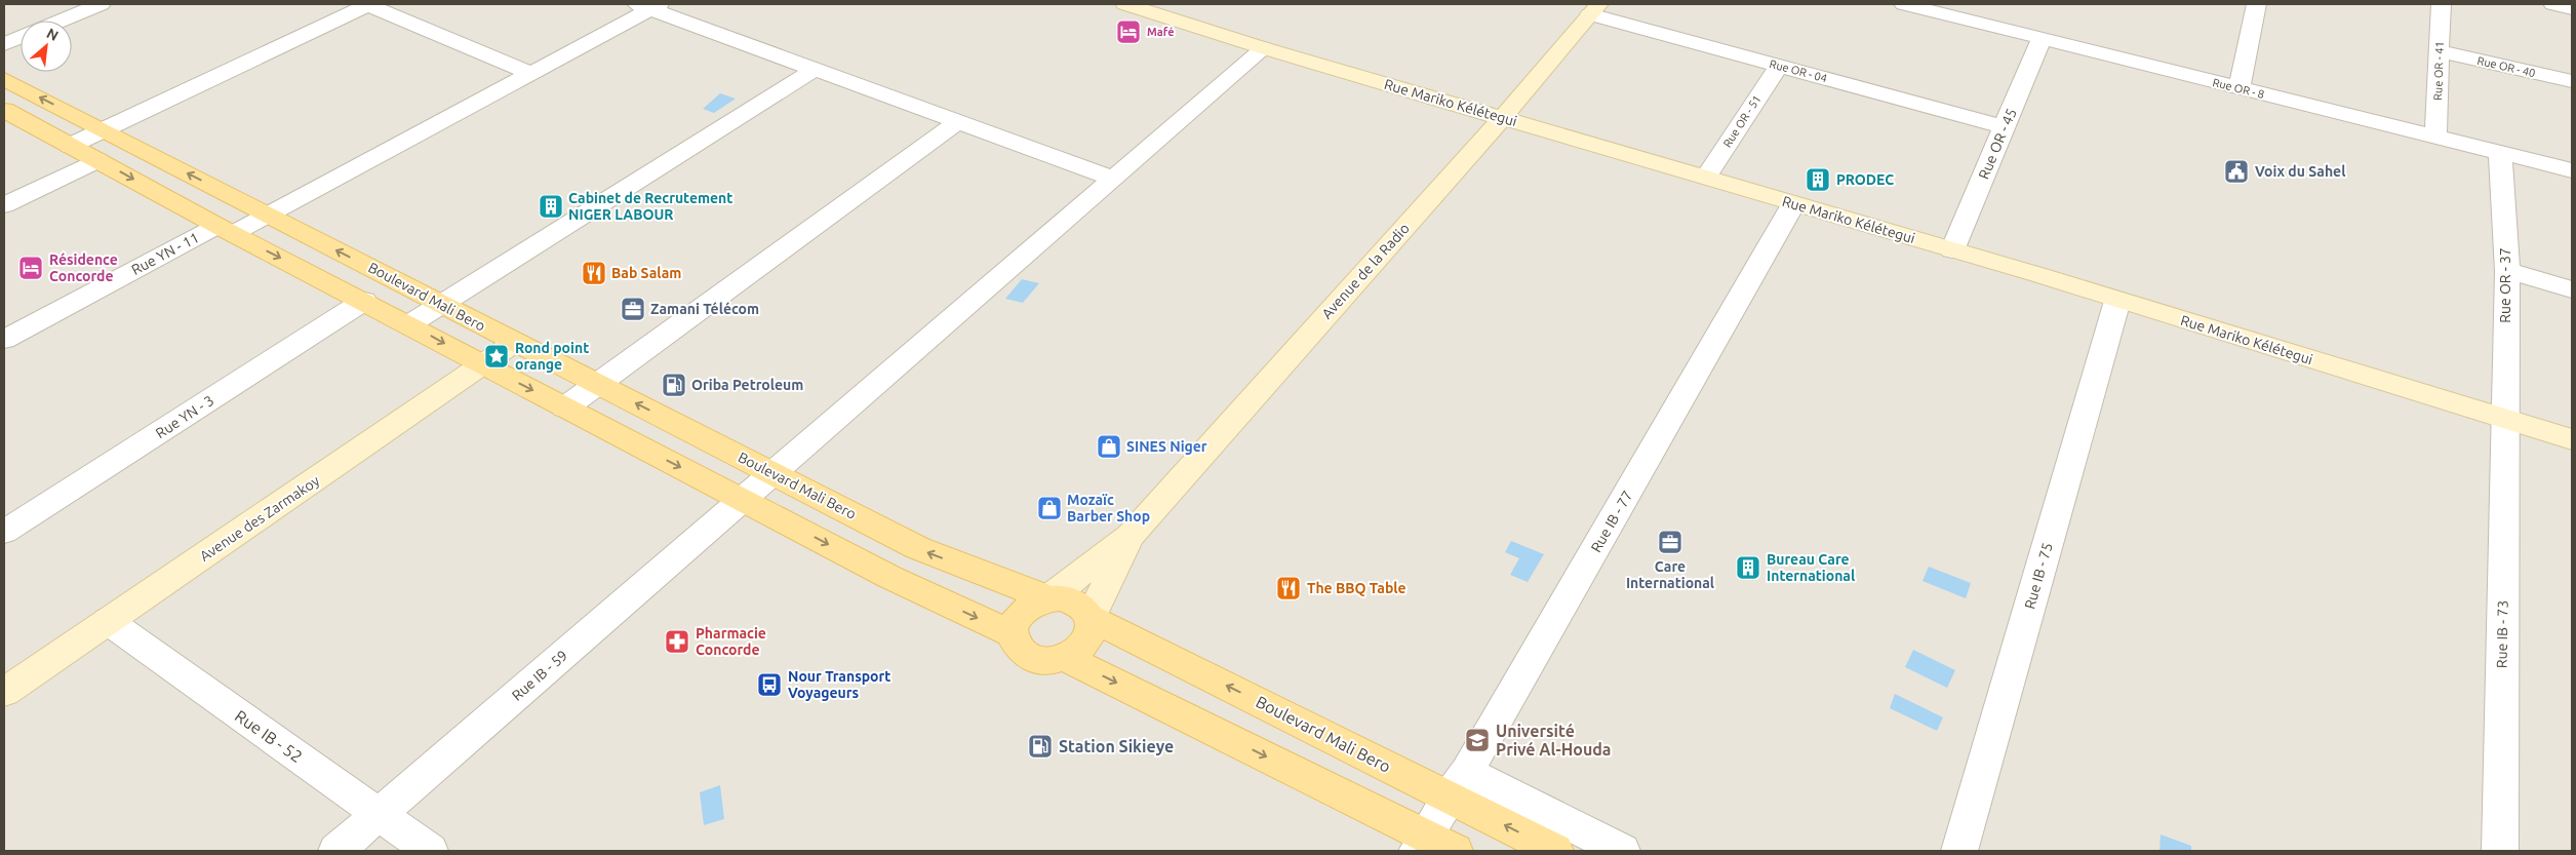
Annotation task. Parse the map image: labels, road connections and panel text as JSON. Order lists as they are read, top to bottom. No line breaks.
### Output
{"streets":{"main road":["Boulevard Mali Bero"],"street":["Rue OR - 40","Rue OR - 04","Rue OR - 41","Rue OR - 8","Rue Mariko Kélétegui","Rue OR - 51","Rue OR - 45","Rue YN - 11","Avenue de la Radio","Rue OR - 37","Rue YN - 3","Avenue des Zarmakoy","Rue IB - 77","Rue IB - 75","Rue IB - 73","Rue IB - 59","Rue IB - 52"]},"crossings":[["Rue OR - 40","Rue OR - 41"],["Rue OR - 04","Rue OR - 51"],["Rue OR - 04","Rue OR - 45"],["Rue OR - 04","Avenue de la Radio"],["Rue OR - 41","Rue OR - 8"],["Rue OR - 8","Rue OR - 45"],["Rue OR - 8","Rue OR - 37"],["Rue Mariko Kélétegui","Rue OR - 51"],["Rue Mariko Kélétegui","Rue OR - 45"],["Rue Mariko Kélétegui","Avenue de la Radio"],["Rue Mariko Kélétegui","Rue OR - 37"],["Rue Mariko Kélétegui","Rue IB - 77"],["Rue Mariko Kélétegui","Rue IB - 75"],["Rue Mariko Kélétegui","Rue IB - 73"],["Rue Mariko Kélétegui","Rue IB - 59"],["Rue YN - 11","Boulevard Mali Bero"],["Avenue de la Radio","Boulevard Mali Bero"],["Rue OR - 37","Rue IB - 73"],["Boulevard Mali Bero","Avenue des Zarmakoy"],["Boulevard Mali Bero","Rue IB - 77"],["Boulevard Mali Bero","Rue IB - 59"],["Avenue des Zarmakoy","Rue IB - 52"],["Rue IB - 59","Rue IB - 52"]],"places":{"hotel":["Mafé","Résidence Concorde"],"public building":["Voix du Sahel"],"building":["PRODEC","Cabinet de Recrutement NIGER LABOUR","Bureau Care International"],"restaurant":["Bab Salam","The BBQ Table"],"office":["Zamani Télécom","Care International"],"place":["Rond point orange"],"fuel station":["Oriba Petroleum","Station Sikieye"],"shop":["SINES Niger","Mozaïc Barber Shop"],"pharmacy":["Pharmacie Concorde"],"bus stop":["Nour Transport Voyageurs"],"school or university":["Université Privé Al-Houda"]},"north":"top right"}
